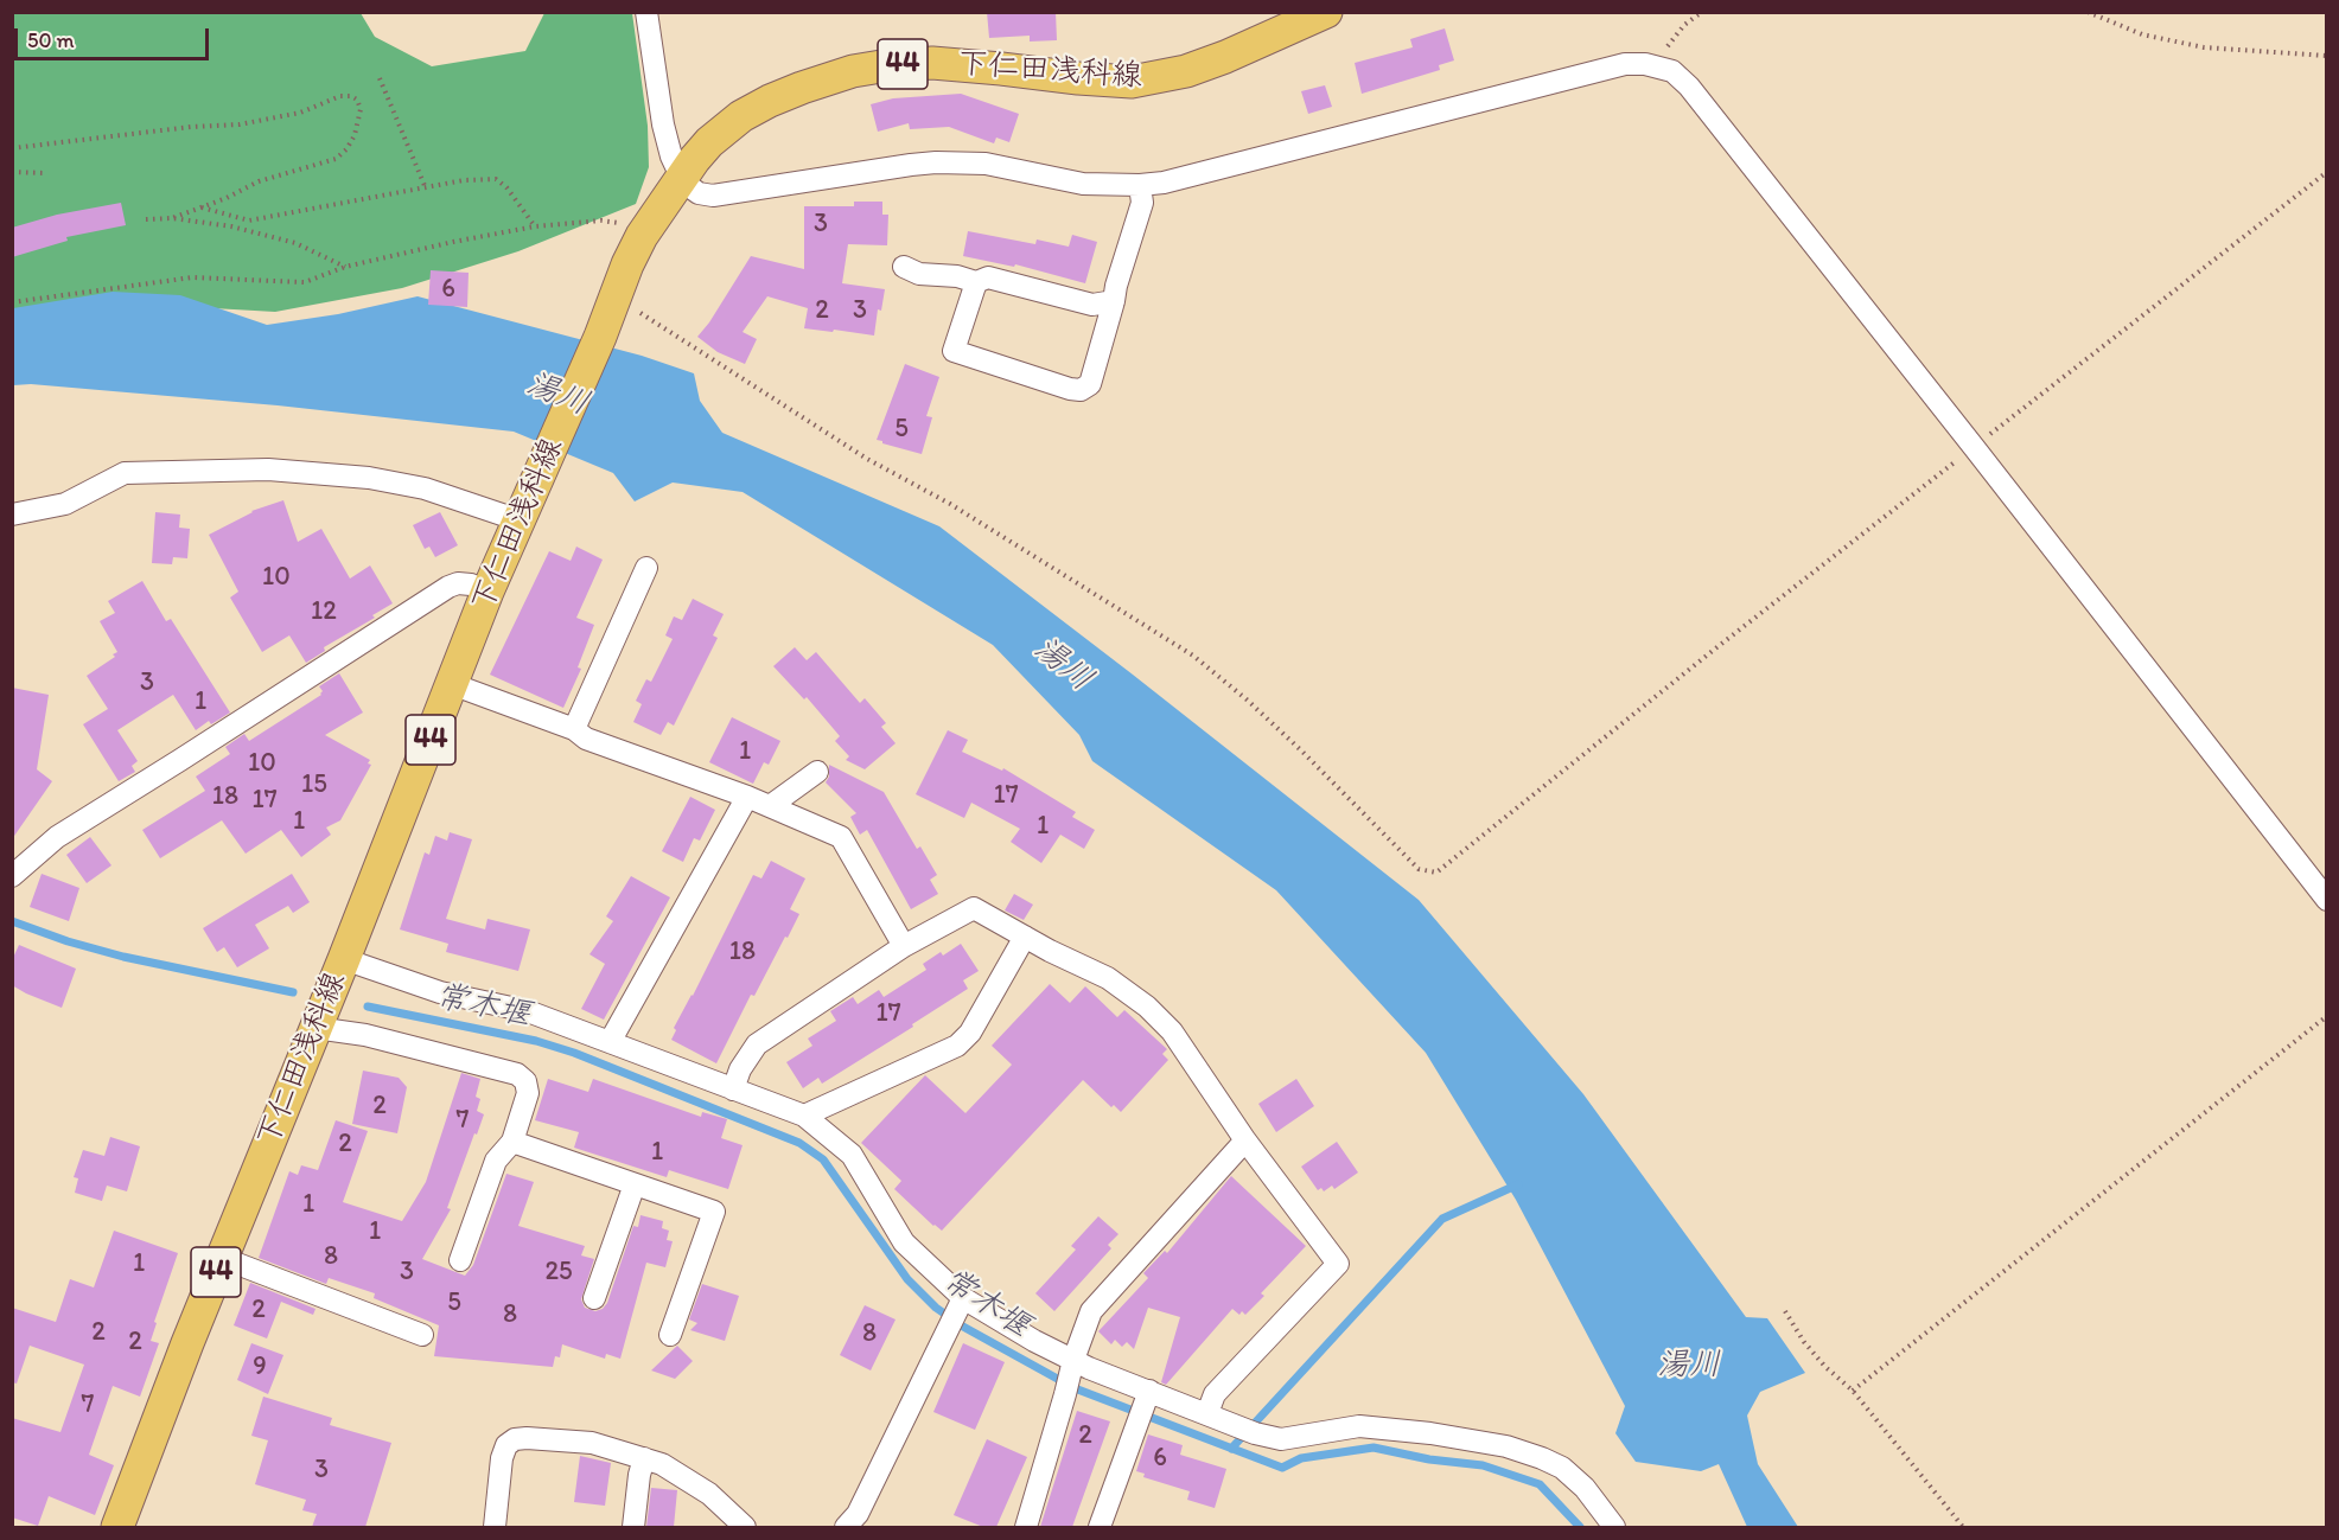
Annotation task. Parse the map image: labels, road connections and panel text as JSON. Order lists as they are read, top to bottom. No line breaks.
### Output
{"streets":{"main road":["44","下仁田浅科線"]},"water":["湯川","常木堰"],"house_numbers":["3","6","2","3","5","10","12","3","1","1","10","15","17","18","17","1","1","18","17","2","7","2","1","1","1","8","1","3","25","5","2","8","2","8","2","9","7","2","6","3"],"scale_bar":"50 m"}
